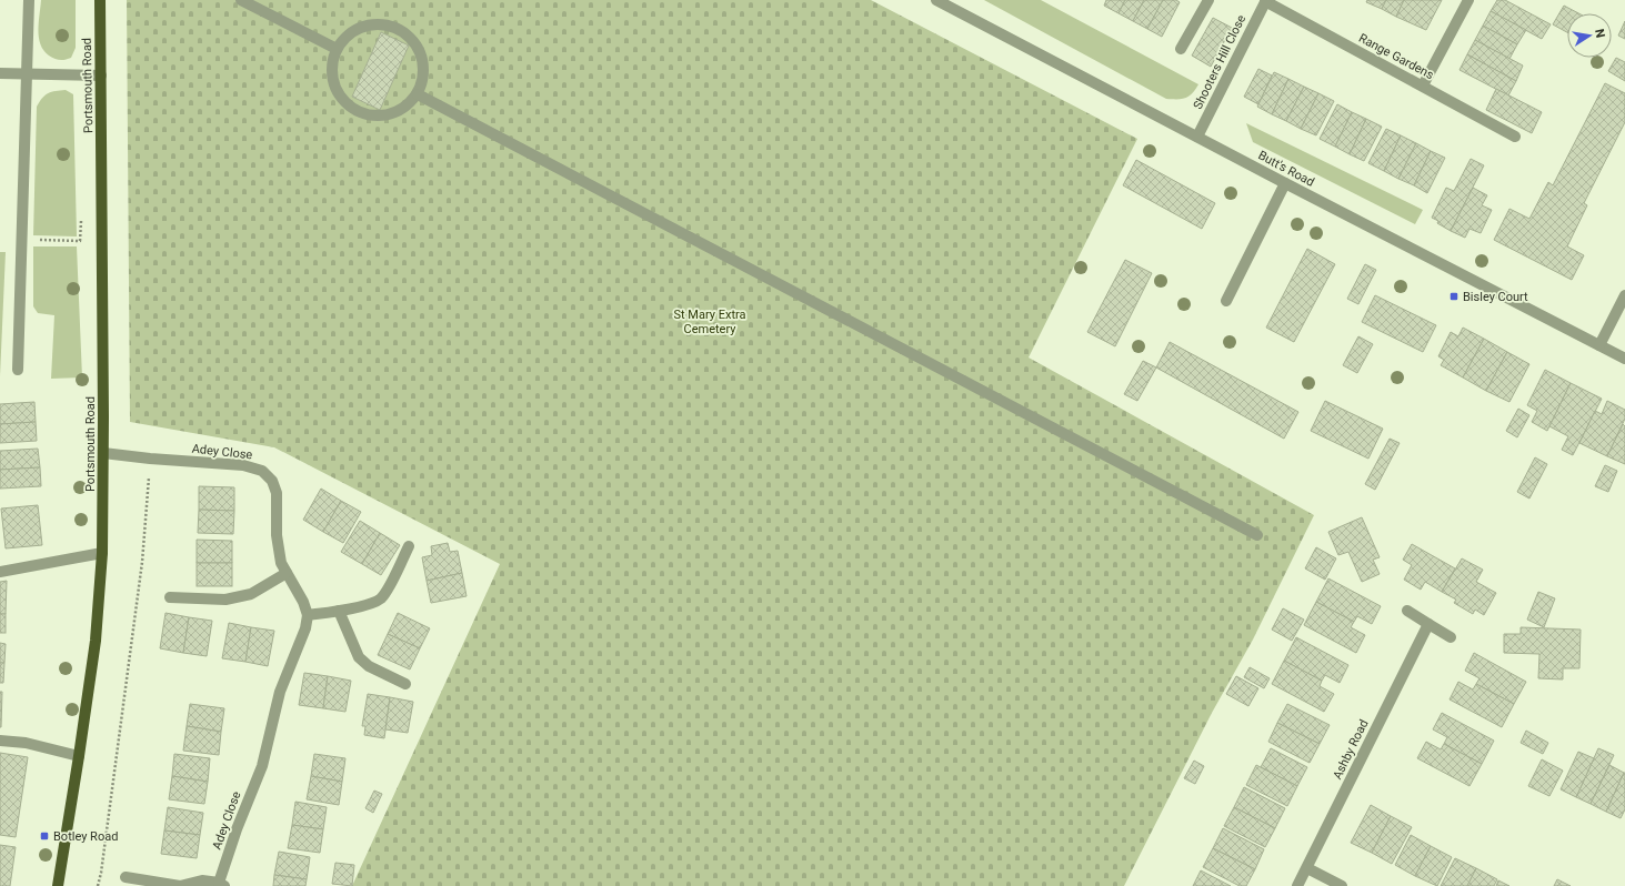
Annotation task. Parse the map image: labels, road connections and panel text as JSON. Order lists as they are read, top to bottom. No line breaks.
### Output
{"streets":{"main road":["Portsmouth Road"],"street":["Range Gardens","Shooters Hill Close","Butt's Road","Adey Close","Ashby Road"]},"crossings":[["Range Gardens","Shooters Hill Close"],["Shooters Hill Close","Butt's Road"],["Portsmouth Road","Adey Close"]],"parks":["St Mary Extra Cemetery"],"places":{"transit":["Bisley Court","Botley Road"]},"north":"right"}
